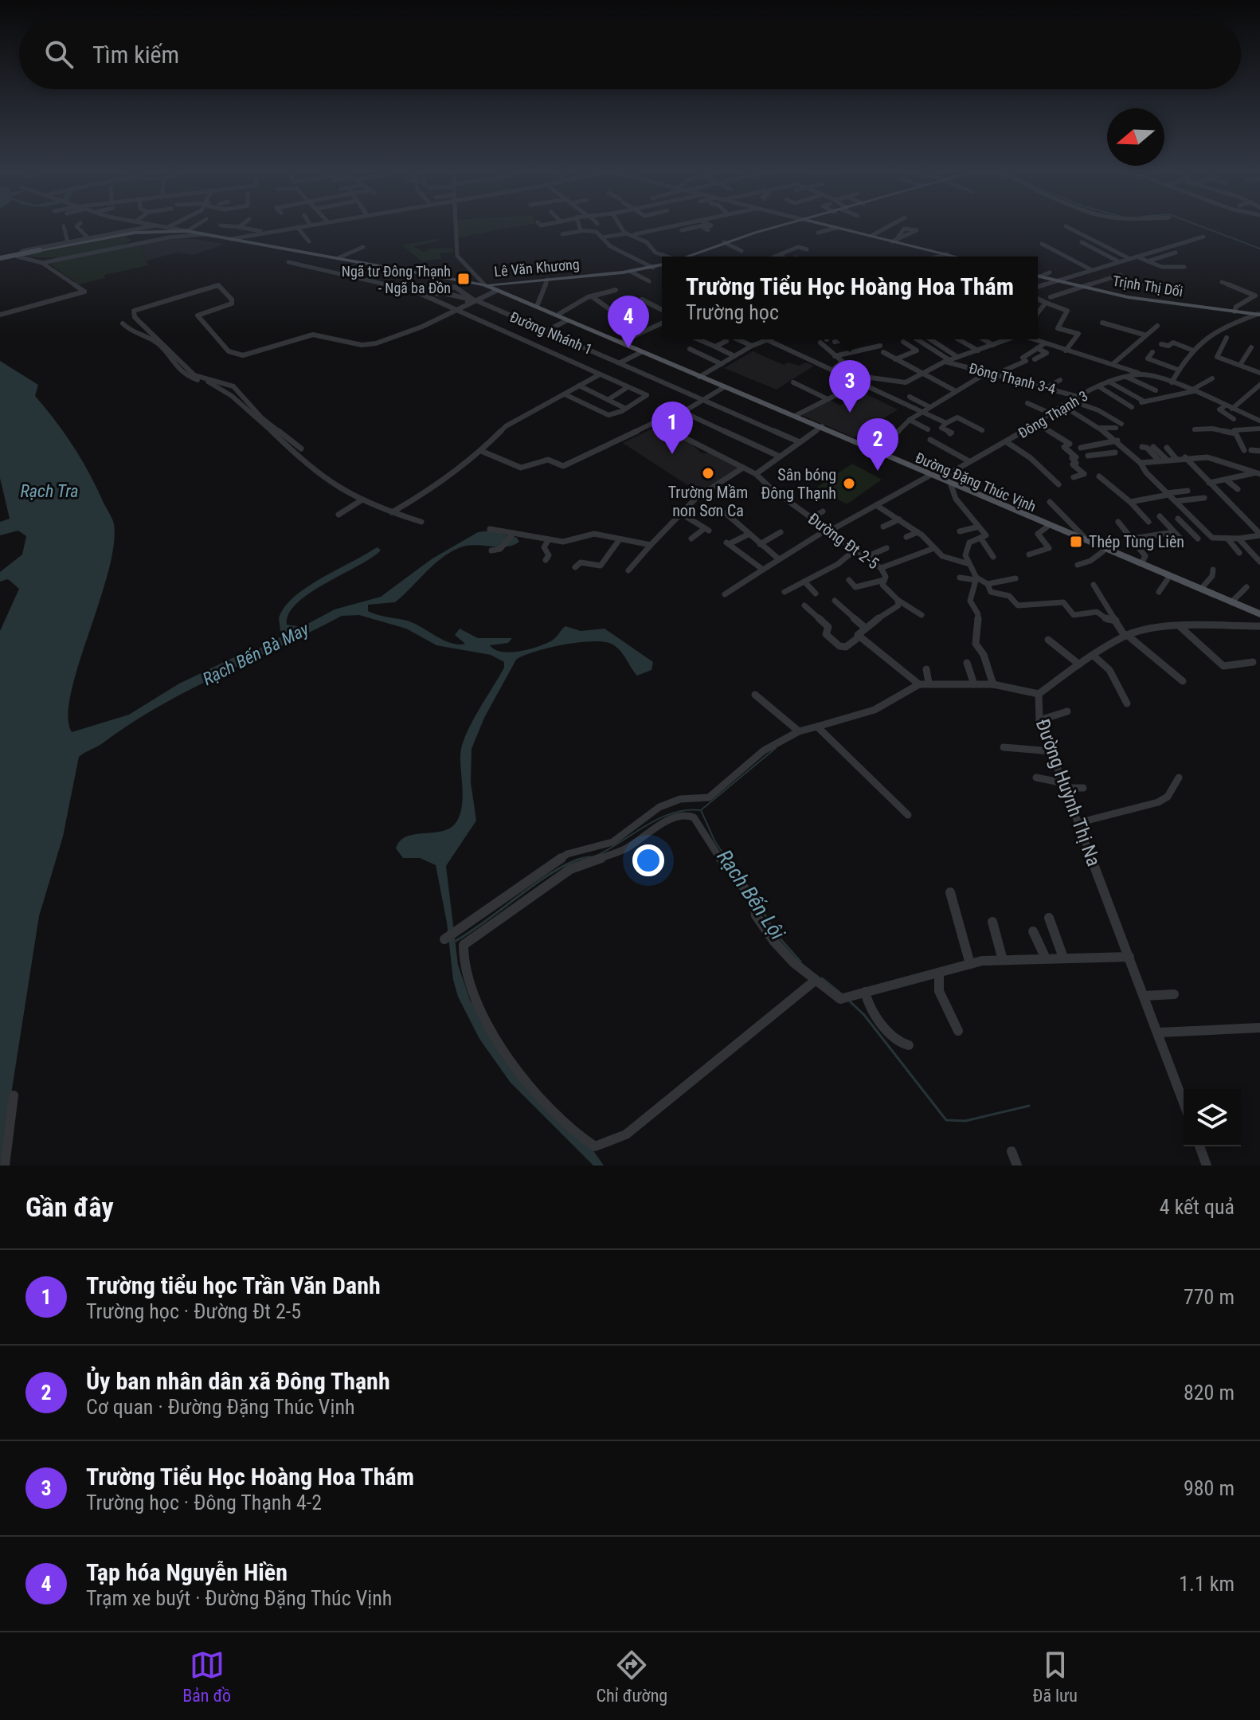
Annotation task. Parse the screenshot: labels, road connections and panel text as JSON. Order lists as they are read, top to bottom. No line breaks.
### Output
{"streets":{"main road":["Lê Văn Khương","Trịnh Thị Dối","Đường Đặng Thúc Vịnh"],"street":["Đường Nhánh 1","Đông Thạnh 3-4","Đông Thạnh 3","Đường Đt 2-5","Đường Huỳnh Thị Na"]},"crossings":[["Lê Văn Khương","Đường Đặng Thúc Vịnh"],["Đông Thạnh 3-4","Đông Thạnh 3"],["Đông Thạnh 3","Đường Đặng Thúc Vịnh"]],"water":["Rạch Tra","Rạch Bến Bà May","Rạch Bến Lội"],"places":{"transit":["Ngã tư Đông Thạnh - Ngã ba Đồn","Thép Tùng Liên"],"other":["Trường Mầm non Sơn Ca","Sân bóng Đông Thạnh"]},"north":"left","page":{"search":"Tìm kiếm","popup":["Trường Tiểu Học Hoàng Hoa Thám","Trường học"],"pins":["4","3","1","2"],"heading":["Gần đây","4 kết quả"],"list":[{"mark":"1","name":"Trường tiểu học Trần Văn Danh","note":"Trường học · Đường Đt 2-5","value":"770 m"},{"mark":"2","name":"Ủy ban nhân dân xã Đông Thạnh","note":"Cơ quan · Đường Đặng Thúc Vịnh","value":"820 m"},{"mark":"3","name":"Trường Tiểu Học Hoàng Hoa Thám","note":"Trường học · Đông Thạnh 4-2","value":"980 m"},{"mark":"4","name":"Tạp hóa Nguyễn Hiền","note":"Trạm xe buýt · Đường Đặng Thúc Vịnh","value":"1.1 km"}],"nav":["Bản đồ","Chỉ đường","Đã lưu"]}}
